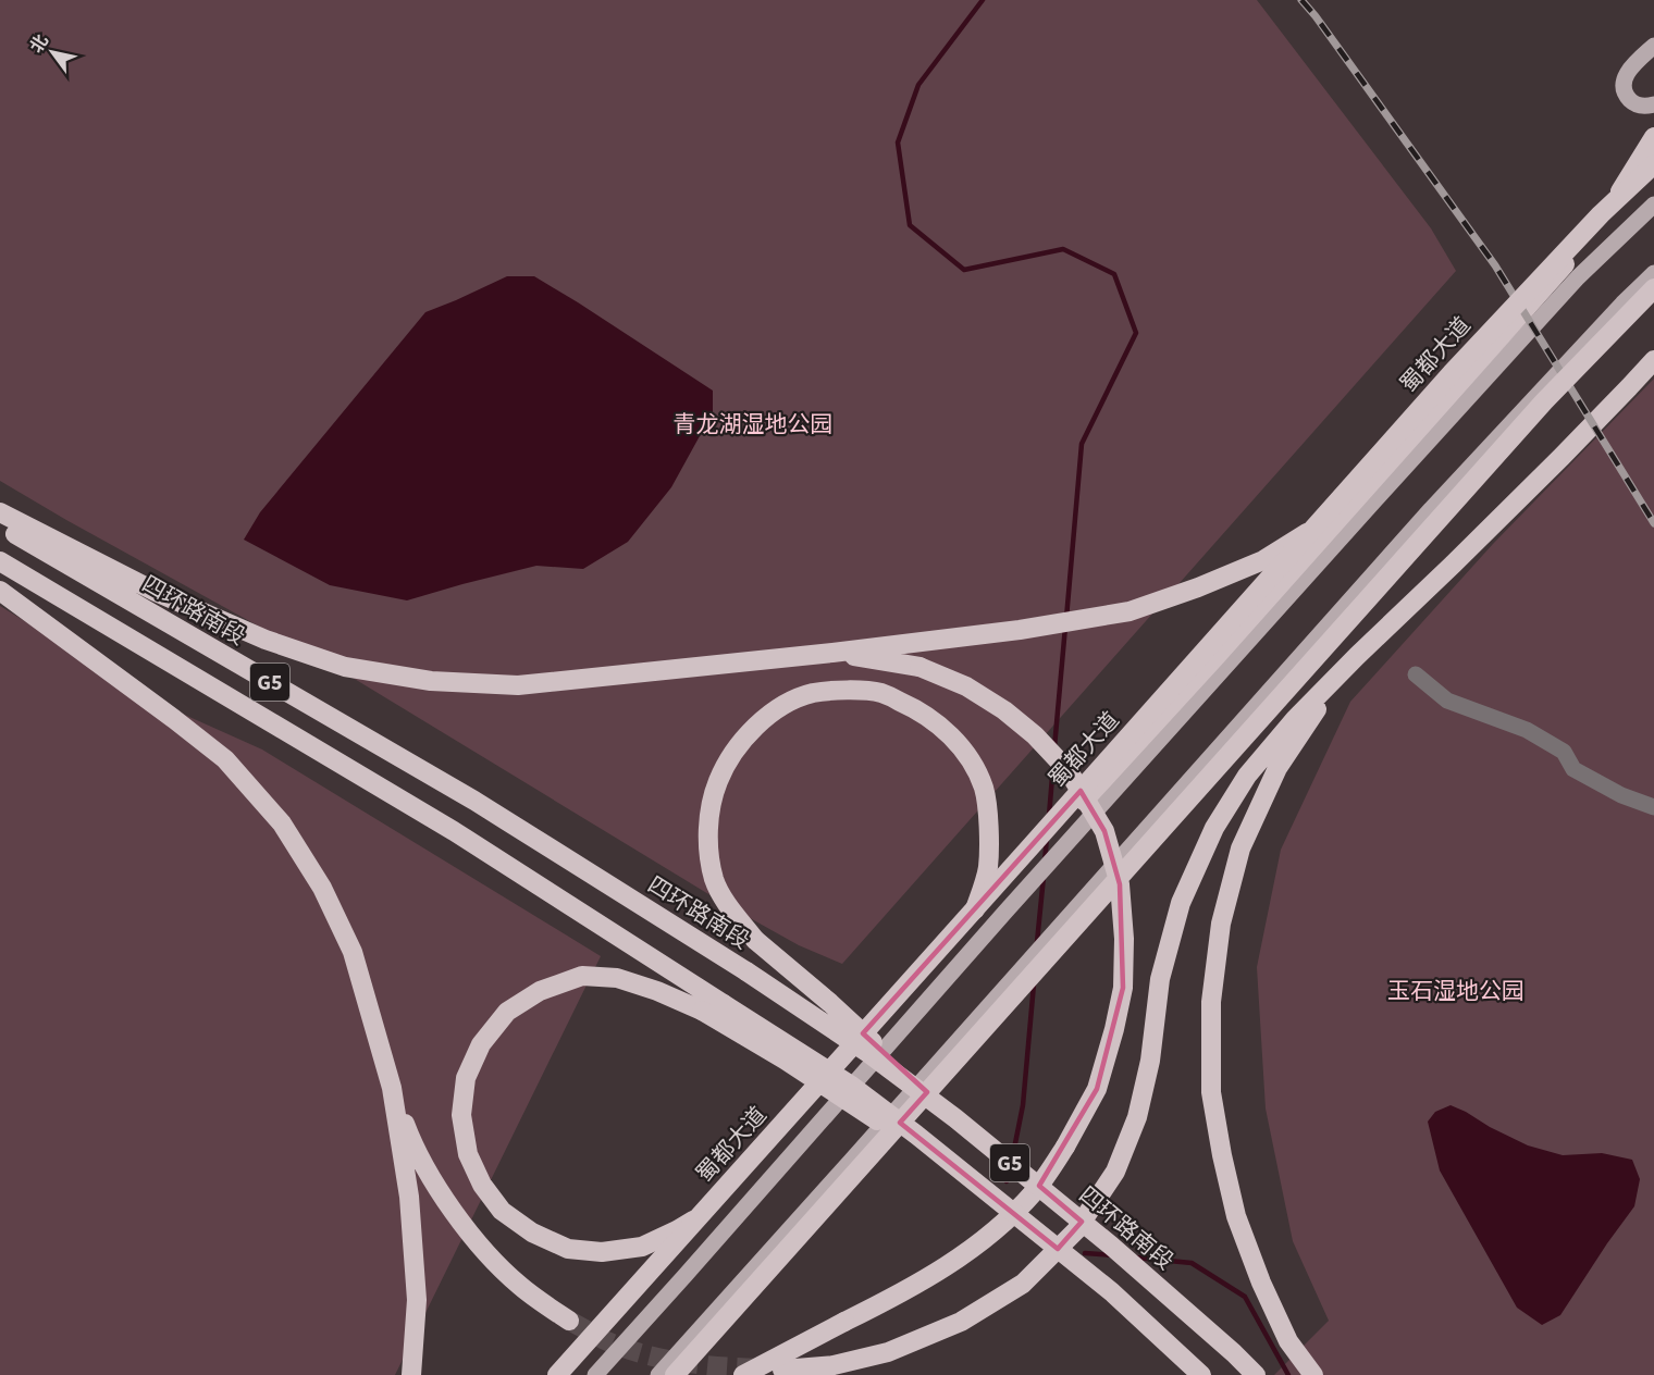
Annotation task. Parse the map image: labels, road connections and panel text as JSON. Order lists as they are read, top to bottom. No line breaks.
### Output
{"streets":{"highway":["蜀都大道","四环路南段","G5"]},"crossings":[["四环路南段","G5"]],"parks":["青龙湖湿地公园","玉石湿地公园"],"north":"top left"}
